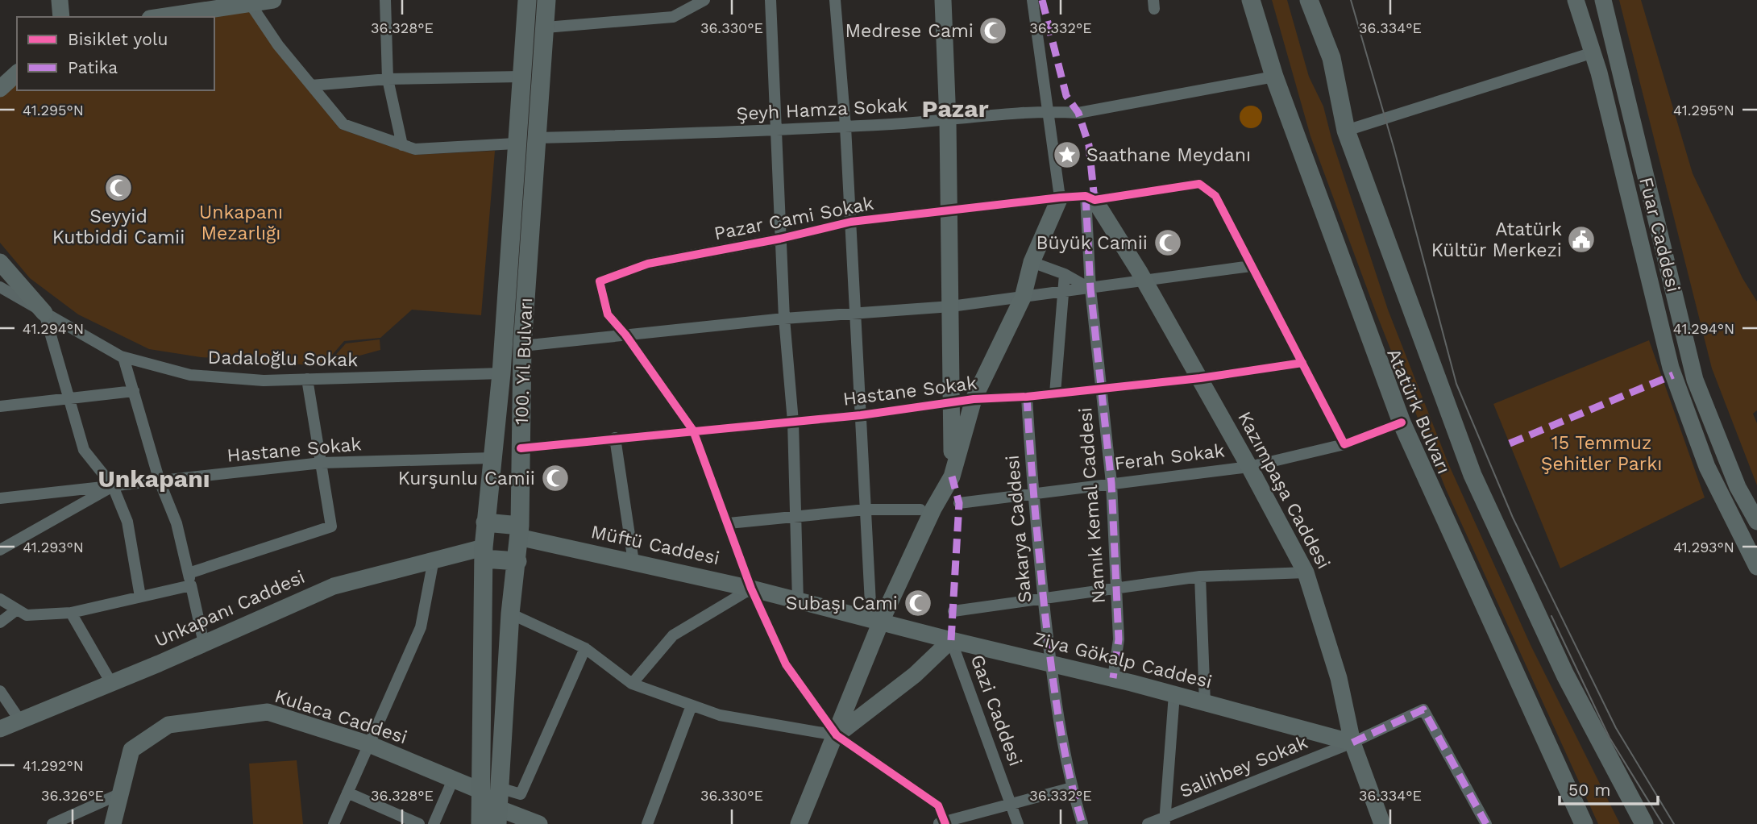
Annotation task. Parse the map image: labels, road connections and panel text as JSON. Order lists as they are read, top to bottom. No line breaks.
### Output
{"streets":{"main road":["Fuar Caddesi","100. Yıl Bulvarı","Atatürk Bulvarı","Kazımpaşa Caddesi","Müftü Caddesi","Unkapanı Caddesi","Ziya Gökalp Caddesi","Kulaca Caddesi"],"street":["Şeyh Hamza Sokak","Pazar Cami Sokak","Dadaloğlu Sokak","Hastane Sokak","Ferah Sokak","Namık Kemal Caddesi","Sakarya Caddesi","Gazi Caddesi","Salihbey Sokak"]},"crossings":[["Şeyh Hamza Sokak","100. Yıl Bulvarı"],["Şeyh Hamza Sokak","Atatürk Bulvarı"],["Pazar Cami Sokak","Hastane Sokak"],["Pazar Cami Sokak","Ferah Sokak"],["Pazar Cami Sokak","Kazımpaşa Caddesi"],["Pazar Cami Sokak","Namık Kemal Caddesi"],["Dadaloğlu Sokak","100. Yıl Bulvarı"],["100. Yıl Bulvarı","Hastane Sokak"],["100. Yıl Bulvarı","Müftü Caddesi"],["100. Yıl Bulvarı","Unkapanı Caddesi"],["100. Yıl Bulvarı","Kulaca Caddesi"],["Hastane Sokak","Kazımpaşa Caddesi"],["Hastane Sokak","Namık Kemal Caddesi"],["Hastane Sokak","Sakarya Caddesi"],["Atatürk Bulvarı","Ferah Sokak"],["Ferah Sokak","Kazımpaşa Caddesi"],["Ferah Sokak","Namık Kemal Caddesi"],["Ferah Sokak","Sakarya Caddesi"],["Kazımpaşa Caddesi","Namık Kemal Caddesi"],["Kazımpaşa Caddesi","Ziya Gökalp Caddesi"],["Kazımpaşa Caddesi","Salihbey Sokak"],["Namık Kemal Caddesi","Ziya Gökalp Caddesi"],["Sakarya Caddesi","Ziya Gökalp Caddesi"],["Müftü Caddesi","Ziya Gökalp Caddesi"],["Ziya Gökalp Caddesi","Gazi Caddesi"],["Ziya Gökalp Caddesi","Salihbey Sokak"]],"districts":["Pazar","Unkapanı"],"parks":["Unkapanı Mezarlığı","15 Temmuz Şehitler Parkı"],"places":{"mosque":["Medrese Cami","Seyyid Kutbiddi Camii","Büyük Camii","Kurşunlu Camii","Subaşı Cami"],"place":["Saathane Meydanı"],"public building":["Atatürk Kültür Merkezi"]},"legend":["Bisiklet yolu","Patika"],"scale_bar":"50 m","coordinates":["36.328°E","36.330°E","36.332°E","36.334°E","41.295°N","41.294°N","41.293°N","41.292°N","36.326°E"]}
